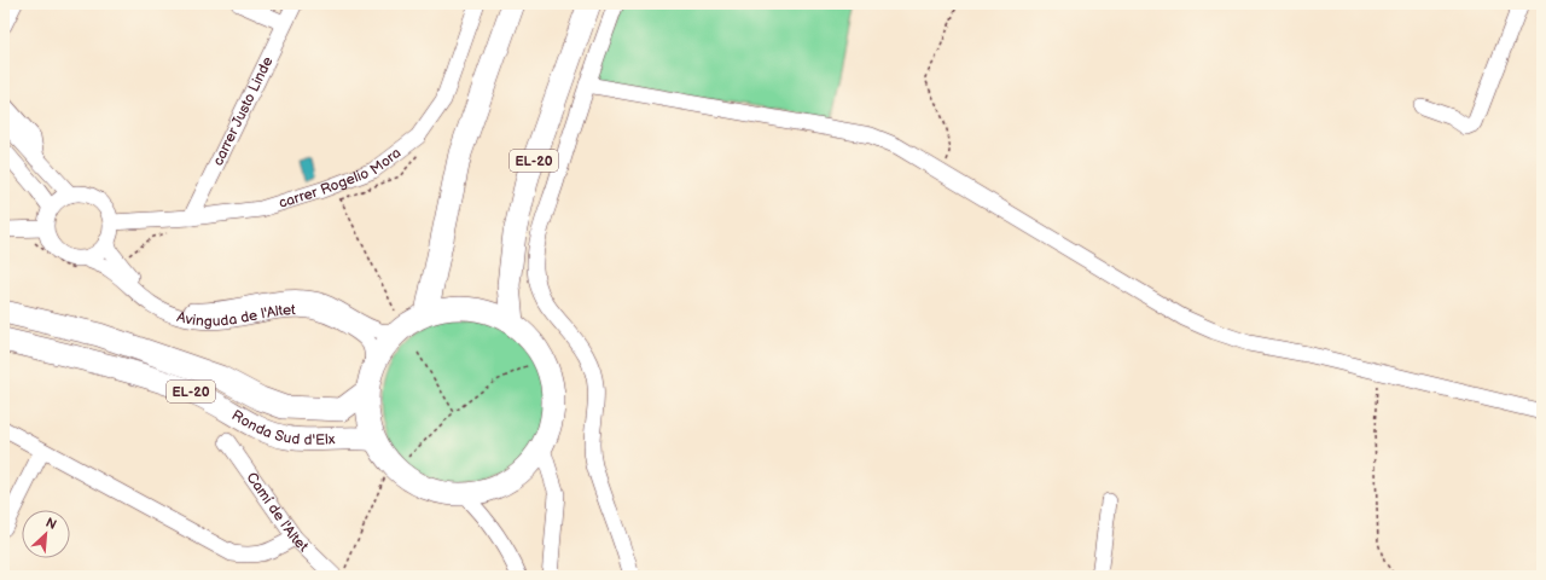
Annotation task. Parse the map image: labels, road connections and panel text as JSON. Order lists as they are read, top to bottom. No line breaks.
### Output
{"streets":{"highway":["EL-20","Ronda Sud d'Elx"],"street":["carrer Justo Linde","carrer Rogelio Mora","Avinguda de l'Altet","Camí de l'Altet"]},"crossings":[["carrer Justo Linde","carrer Rogelio Mora"],["carrer Rogelio Mora","Avinguda de l'Altet"]],"north":"top right"}
